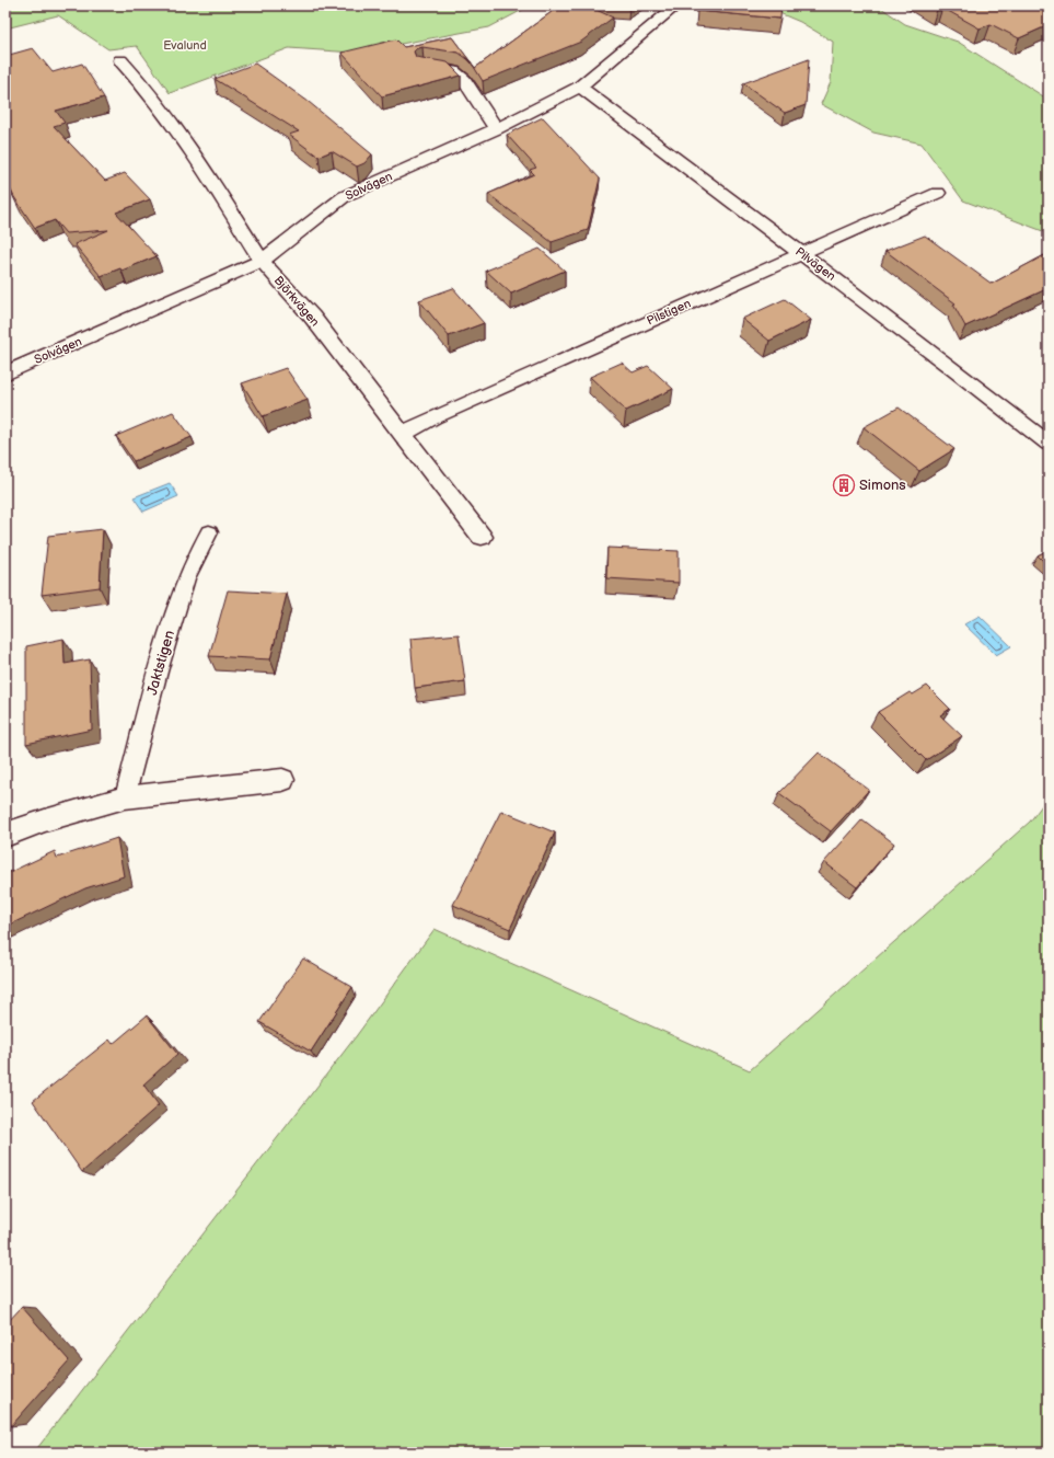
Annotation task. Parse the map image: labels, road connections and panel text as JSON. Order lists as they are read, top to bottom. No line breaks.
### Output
{"streets":{"street":["Solvägen","Pilvägen","Björkvägen","Pilstigen"],"lane":["Jaktstigen"]},"crossings":[["Solvägen","Pilvägen"],["Solvägen","Björkvägen"],["Pilvägen","Pilstigen"],["Björkvägen","Pilstigen"]],"parks":["Evalund"],"places":{"building":["Simons"]}}
